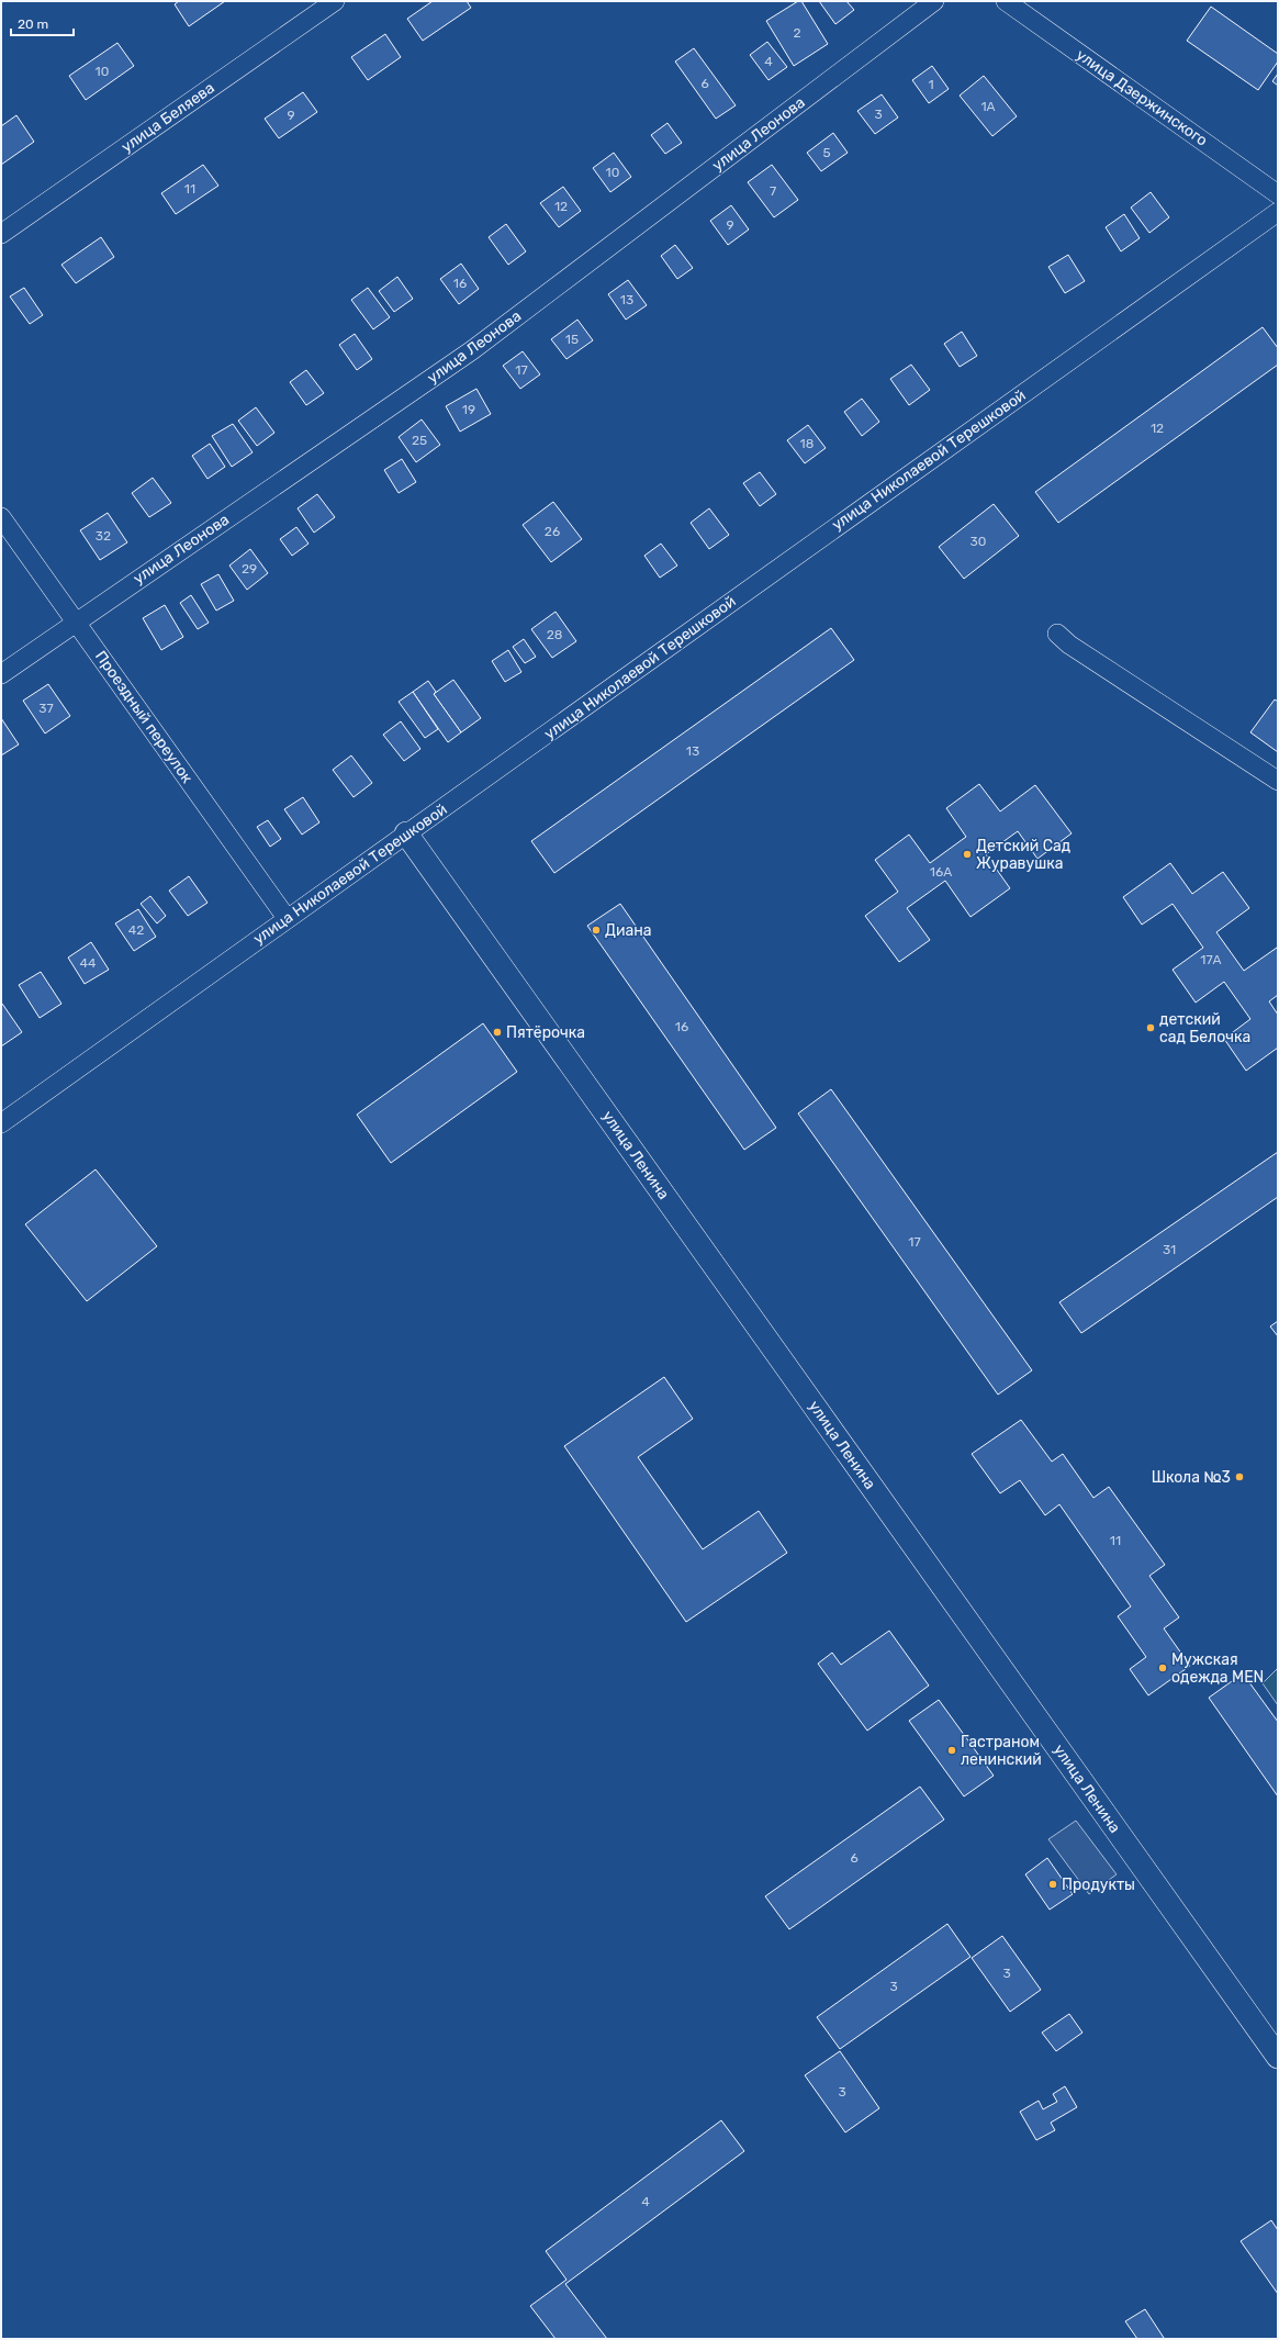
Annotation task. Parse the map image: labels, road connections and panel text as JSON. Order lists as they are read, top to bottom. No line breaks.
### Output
{"streets":{"street":["улица Дзержинского","улица Беляева","улица Леонова","улица Николаевой Терешковой","Проездный переулок","улица Ленина"]},"crossings":[["улица Леонова","Проездный переулок"],["улица Николаевой Терешковой","Проездный переулок"],["улица Николаевой Терешковой","улица Ленина"]],"places":["Детский Сад Журавушка","Диана","детский сад Белочка","Пятёрочка","Школа №3","Мужская одежда MEN","Гастраном ленинский","Продукты"],"house_numbers":["2","4","10","6","1","1А","3","9","5","10","11","7","12","9","16","13","15","17","19","12","25","18","26","32","30","29","28","37","13","16А","42","17А","44","16","17","31","11","6","3","3","3","4"],"scale_bar":"20 m"}
